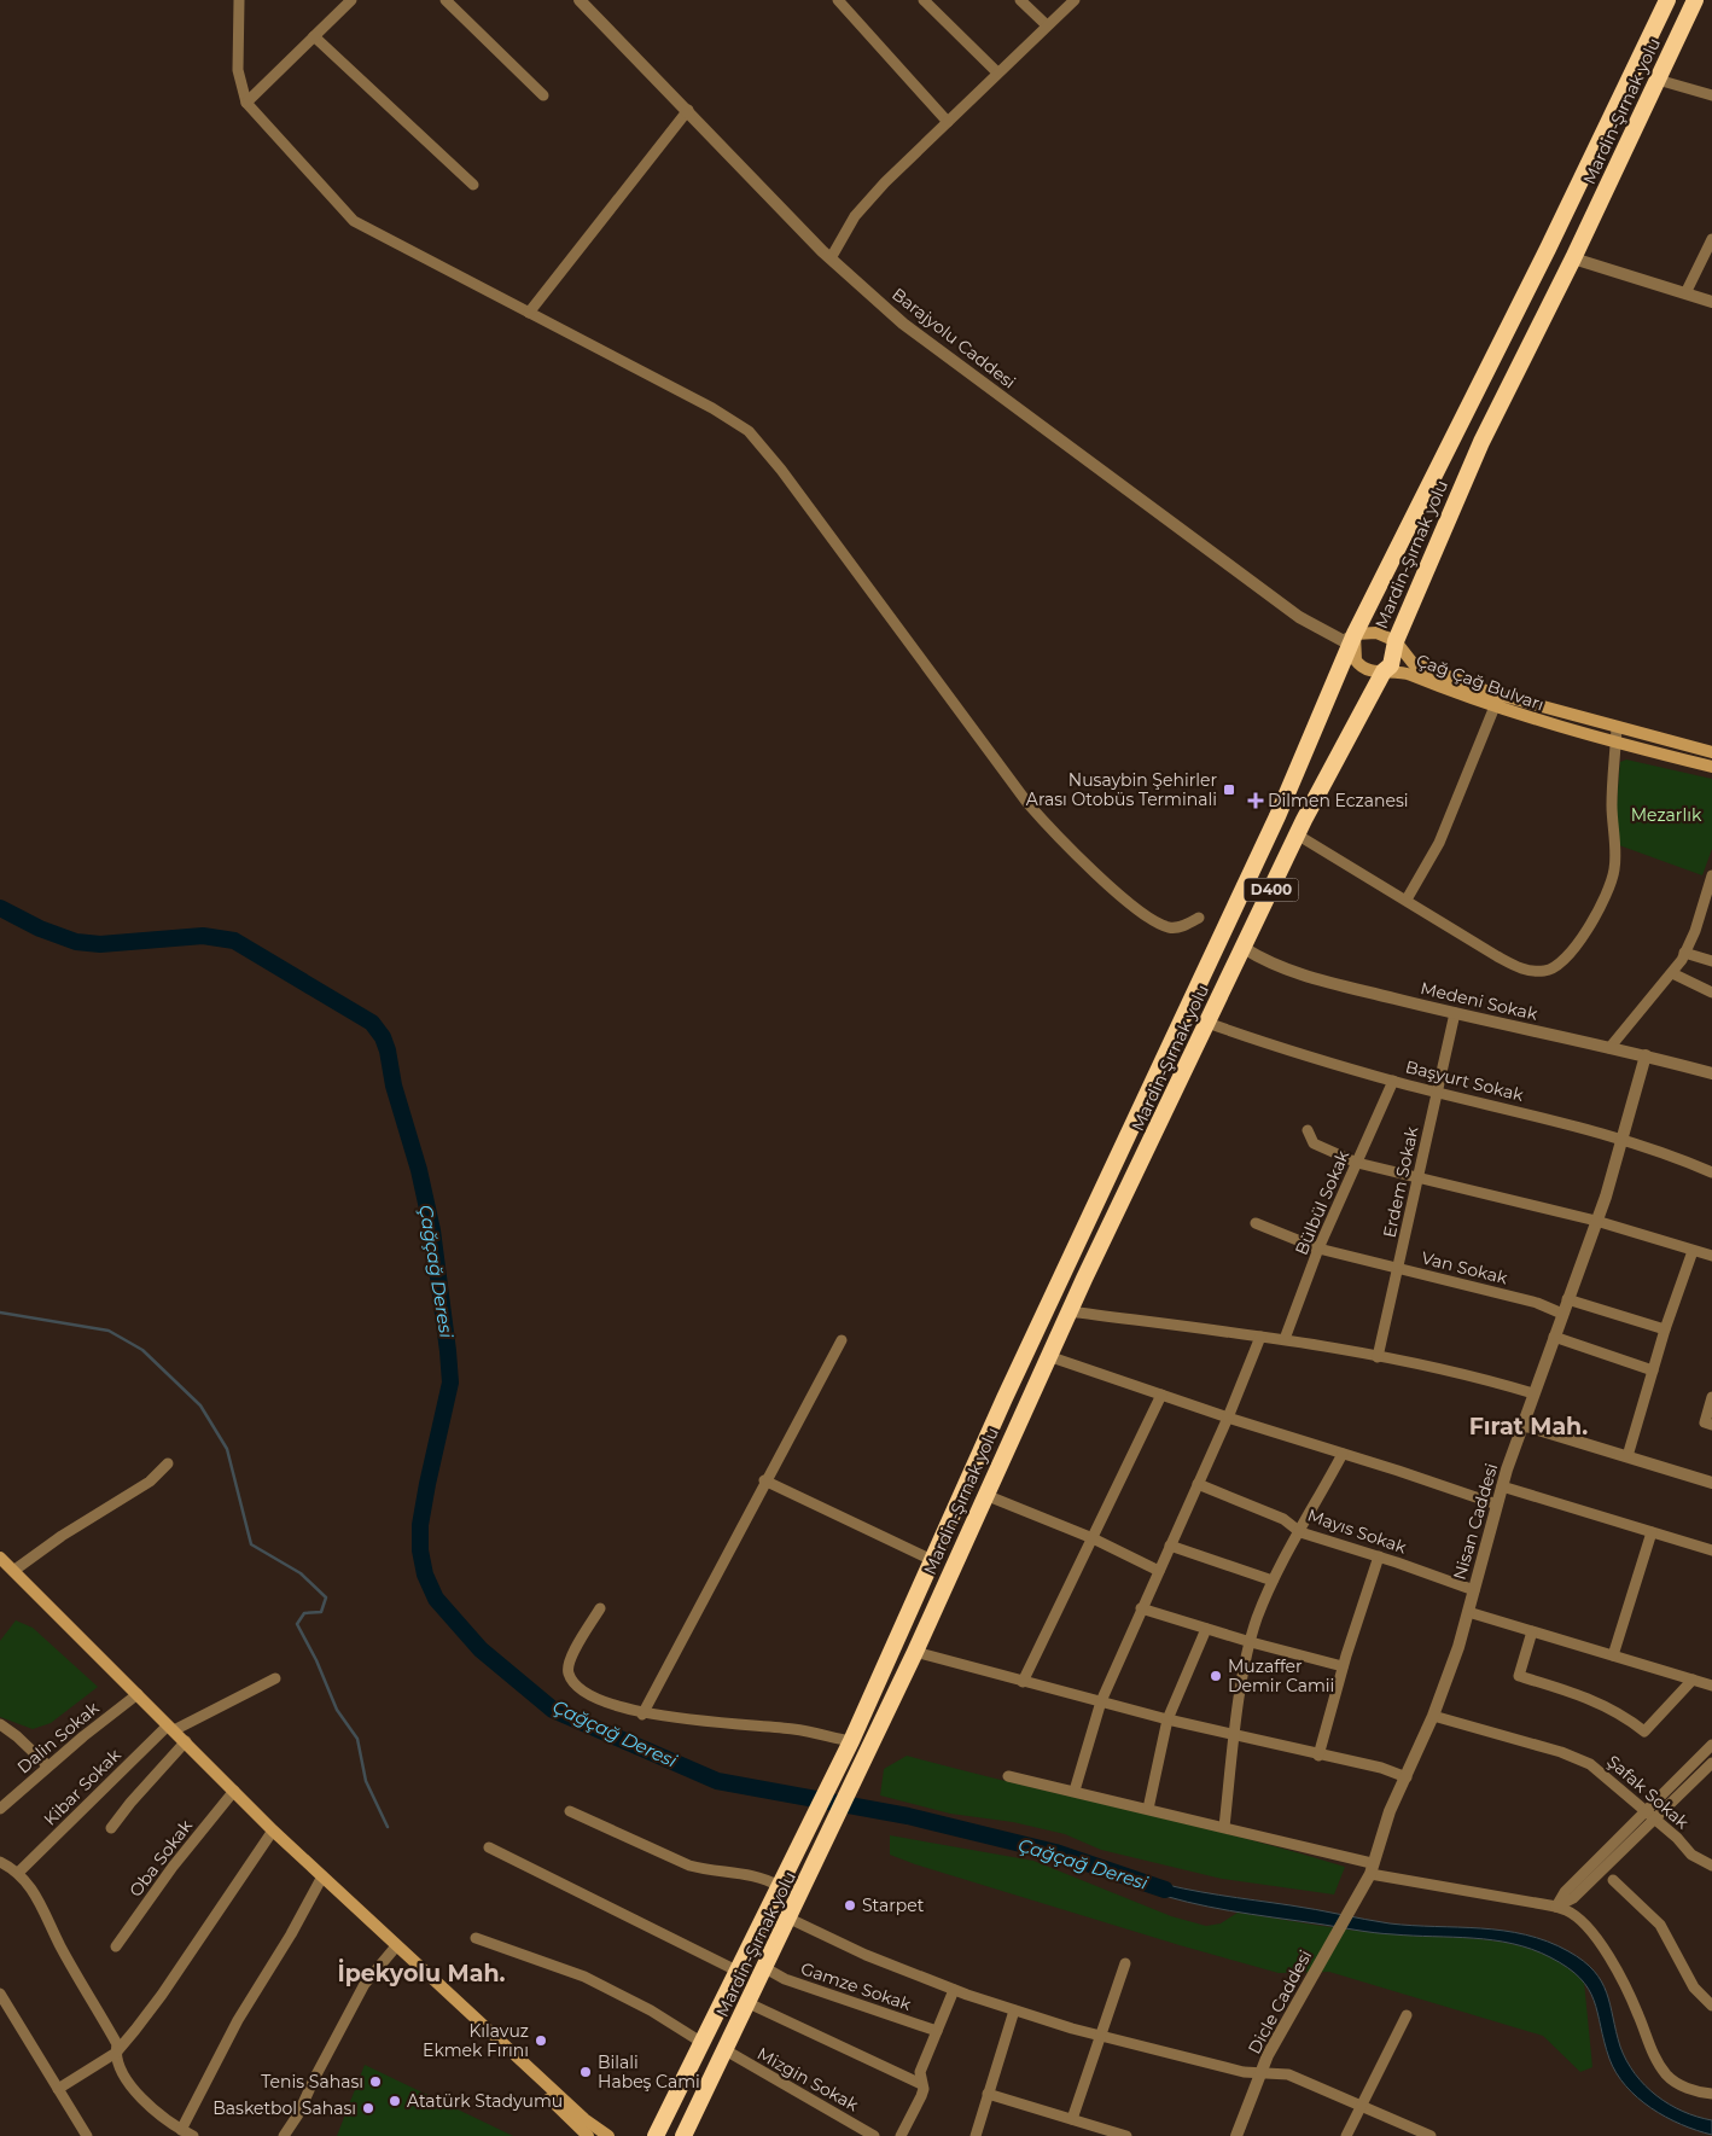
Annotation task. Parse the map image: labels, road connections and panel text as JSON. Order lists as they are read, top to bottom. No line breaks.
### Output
{"streets":{"highway":["Mardin-Şırnak yolu","D400"],"main road":["Çağ Çağ Bulvarı"],"street":["Barajyolu Caddesi","Medeni Sokak","Başyurt Sokak","Erdem Sokak","Bülbül Sokak","Van Sokak","Nisan Caddesi","Mayıs Sokak","Dalin Sokak","Kibar Sokak","Şafak Sokak","Oba Sokak","Gamze Sokak","Dicle Caddesi","Mizgin Sokak"]},"crossings":[["Mardin-Şırnak yolu","Barajyolu Caddesi"],["Mardin-Şırnak yolu","Çağ Çağ Bulvarı"],["Mardin-Şırnak yolu","Medeni Sokak"],["Mardin-Şırnak yolu","Başyurt Sokak"],["Mardin-Şırnak yolu","Gamze Sokak"],["Mardin-Şırnak yolu","Mizgin Sokak"],["Barajyolu Caddesi","Çağ Çağ Bulvarı"],["Medeni Sokak","Erdem Sokak"],["Medeni Sokak","Nisan Caddesi"],["Başyurt Sokak","Erdem Sokak"],["Başyurt Sokak","Bülbül Sokak"],["Başyurt Sokak","Nisan Caddesi"],["Erdem Sokak","Van Sokak"],["Bülbül Sokak","Van Sokak"],["Van Sokak","Nisan Caddesi"],["Nisan Caddesi","Mayıs Sokak"],["Nisan Caddesi","Şafak Sokak"],["Nisan Caddesi","Dicle Caddesi"]],"districts":["Fırat Mah.","İpekyolu Mah."],"water":["Çağçağ Deresi"],"parks":["Mezarlık"],"places":{"transit":["Nusaybin Şehirler Arası Otobüs Terminali"],"health":["Dilmen Eczanesi"],"other":["Muzaffer Demir Camii","Starpet","Kılavuz Ekmek Fırını","Bilali Habeş Cami","Tenis Sahası","Atatürk Stadyumu","Basketbol Sahası"]}}
